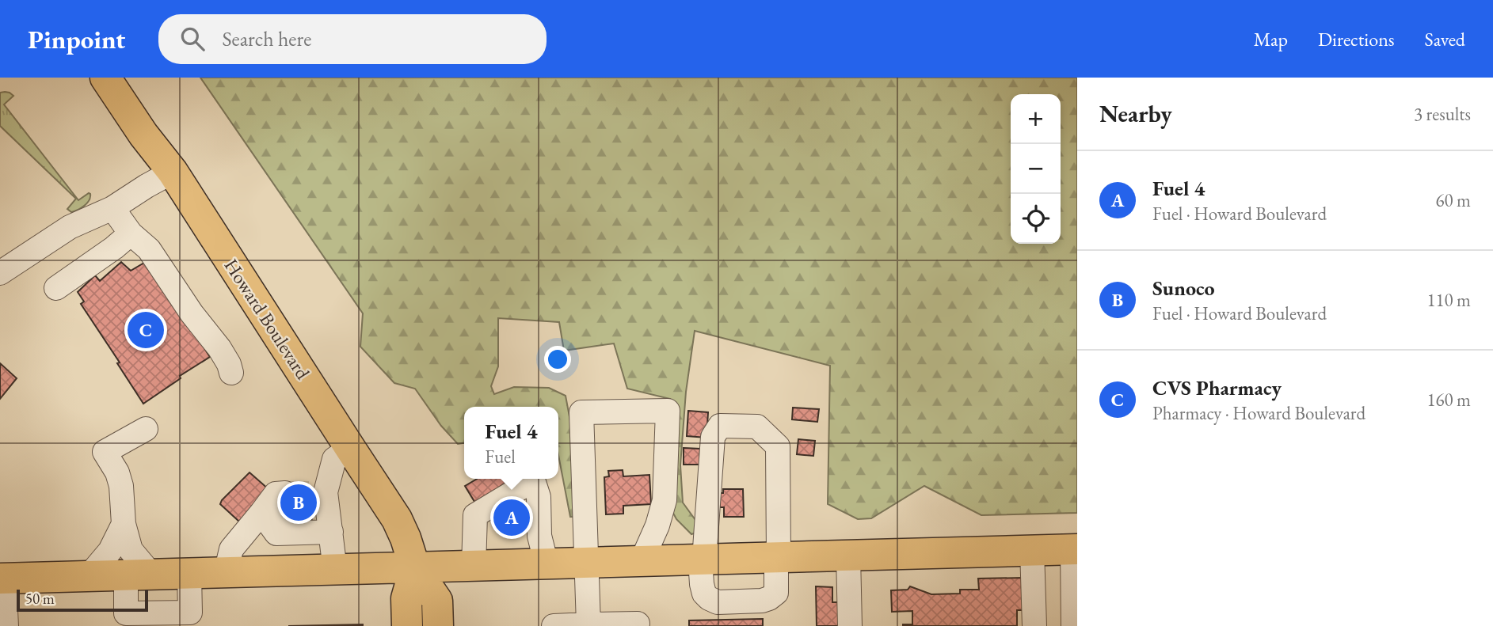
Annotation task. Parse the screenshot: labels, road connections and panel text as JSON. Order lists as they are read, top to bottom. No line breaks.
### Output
{"streets":{"main road":["Howard Boulevard"]},"scale_bar":"50 m","page":{"header":"Pinpoint","search":"Search here","nav":["Map","Directions","Saved"],"heading":["Nearby","3 results"],"map_buttons":["+","−"],"list":[{"mark":"A","name":"Fuel 4","note":"Fuel · Howard Boulevard","value":"60 m"},{"mark":"B","name":"Sunoco","note":"Fuel · Howard Boulevard","value":"110 m"},{"mark":"C","name":"CVS Pharmacy","note":"Pharmacy · Howard Boulevard","value":"160 m"}],"pins":["C","B","A"],"popup":["Fuel 4","Fuel"],"scale":"50 m"}}
